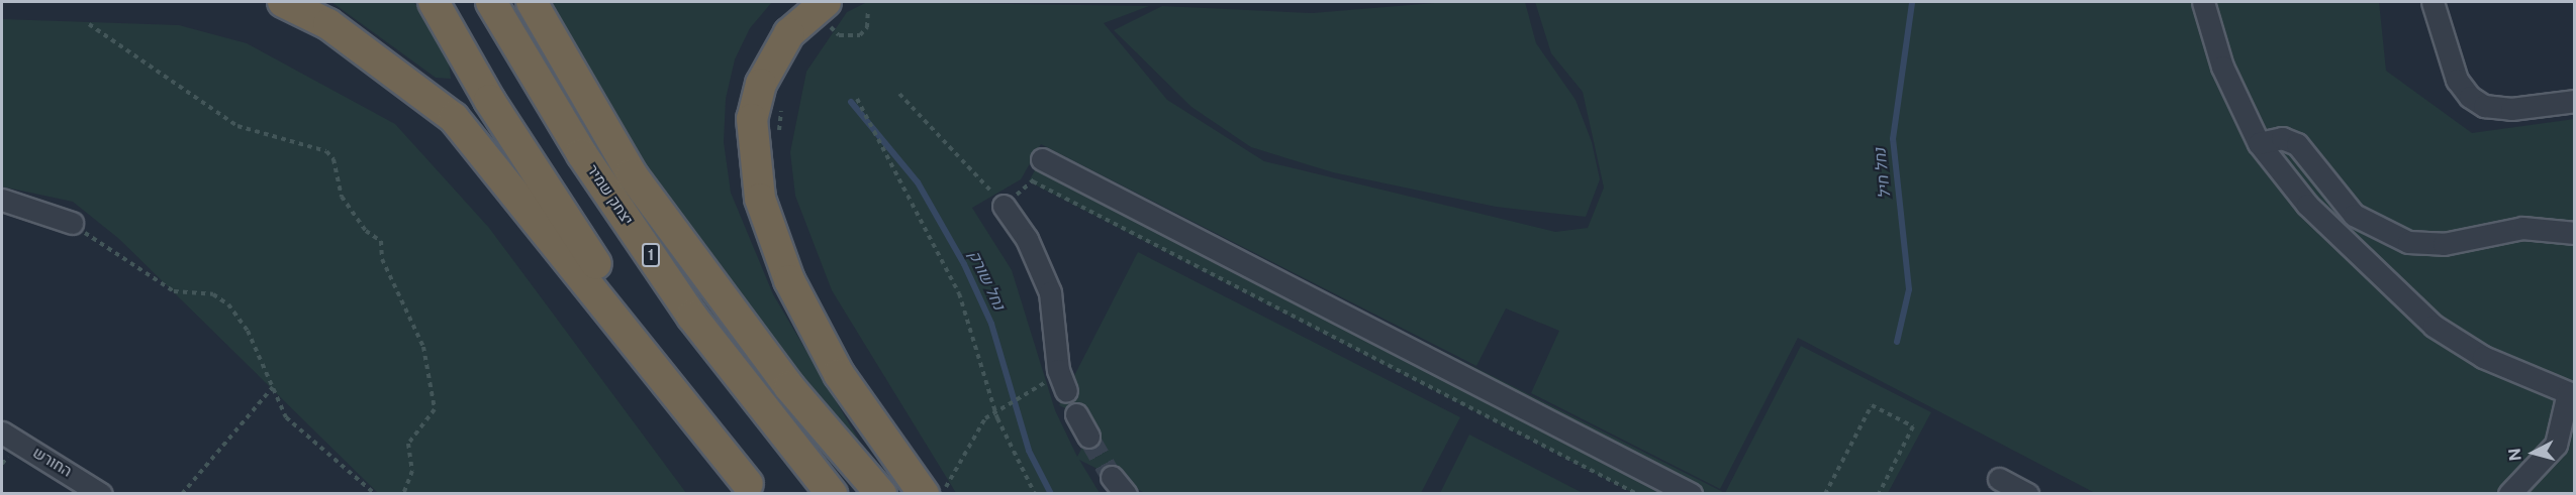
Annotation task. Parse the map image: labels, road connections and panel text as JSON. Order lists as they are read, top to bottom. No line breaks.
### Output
{"streets":{"highway":["יצחק שמיר","1"],"street":["החורש"]},"water":["נחל חיל","נחל שורק"],"north":"left"}
